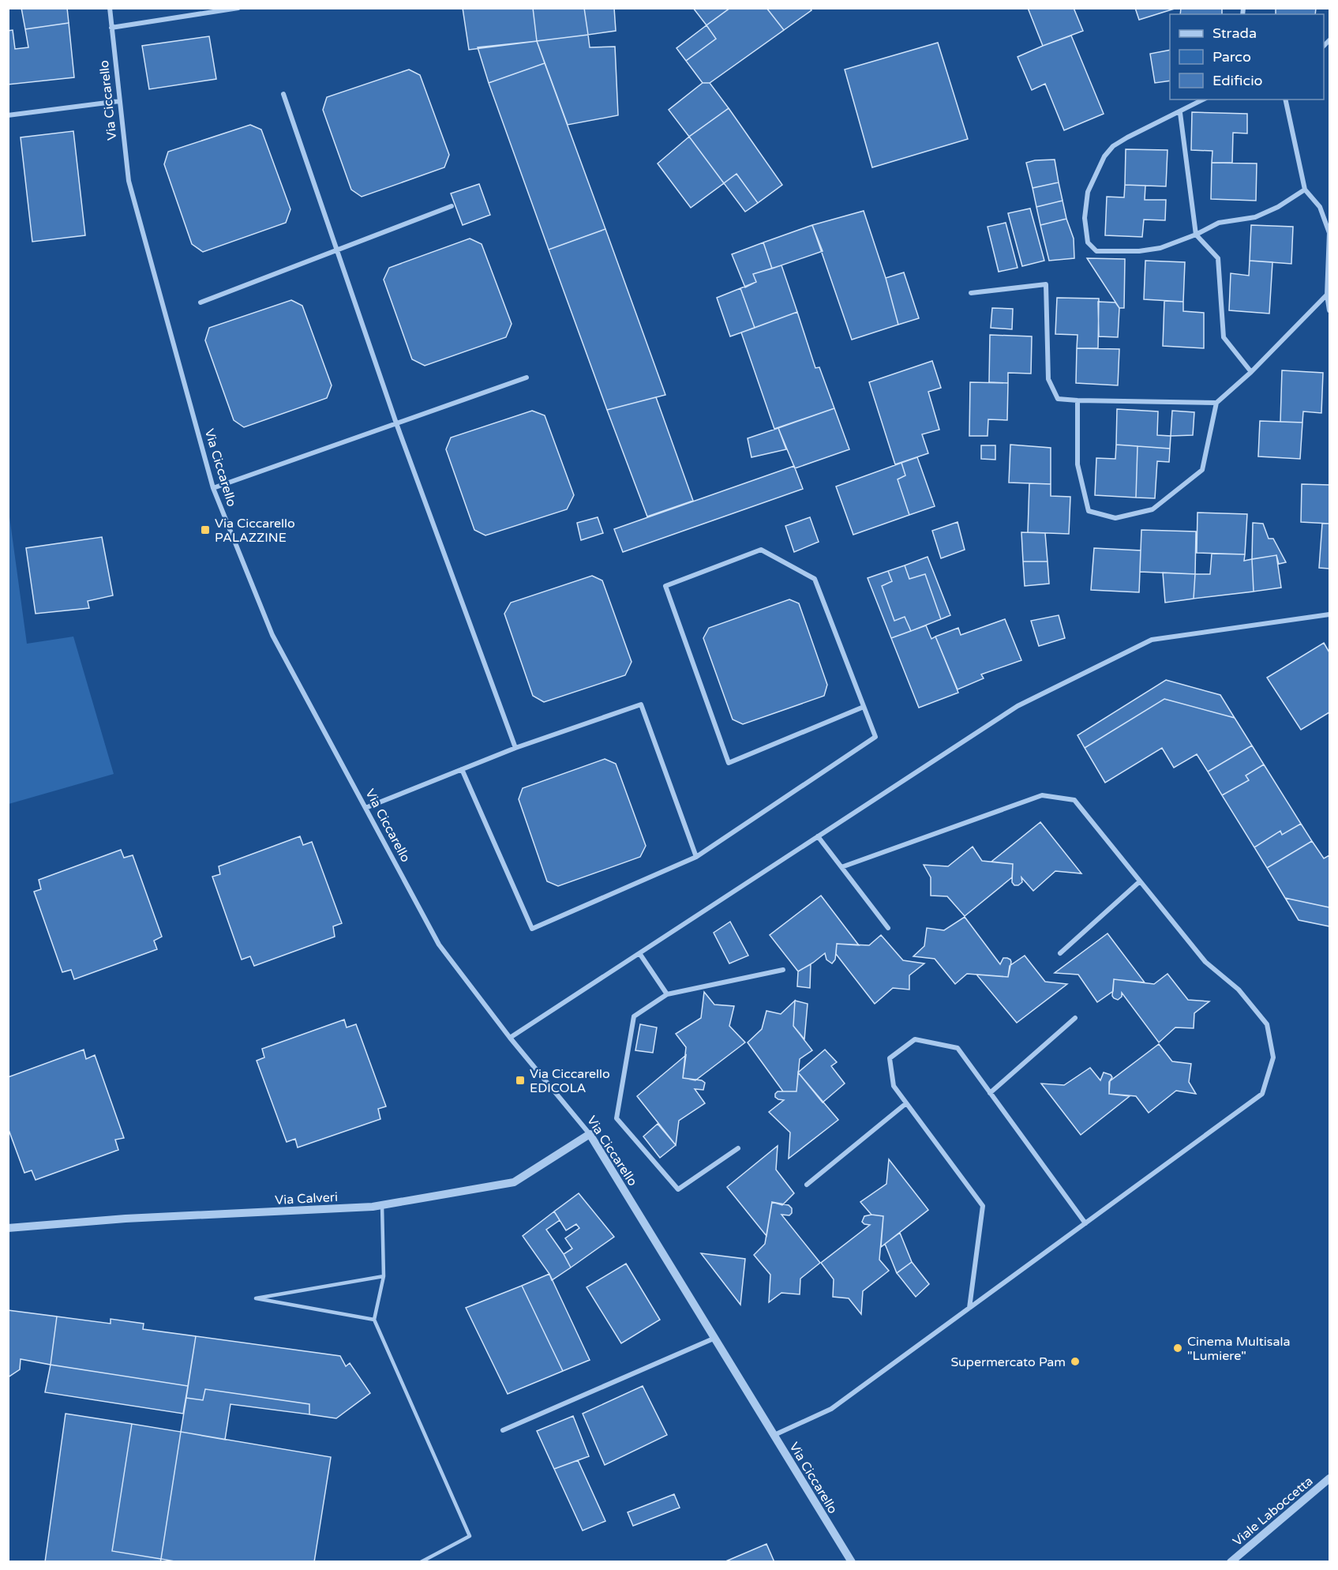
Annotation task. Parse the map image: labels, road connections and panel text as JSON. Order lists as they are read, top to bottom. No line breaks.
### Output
{"streets":{"street":["Via Ciccarello","Via Calveri","Viale Laboccetta"]},"crossings":[["Via Ciccarello","Via Calveri"]],"places":{"transit":["Via Ciccarello PALAZZINE","Via Ciccarello EDICOLA"],"other":["Cinema Multisala \"Lumiere\"","Supermercato Pam"]},"legend":["Strada","Parco","Edificio"]}
